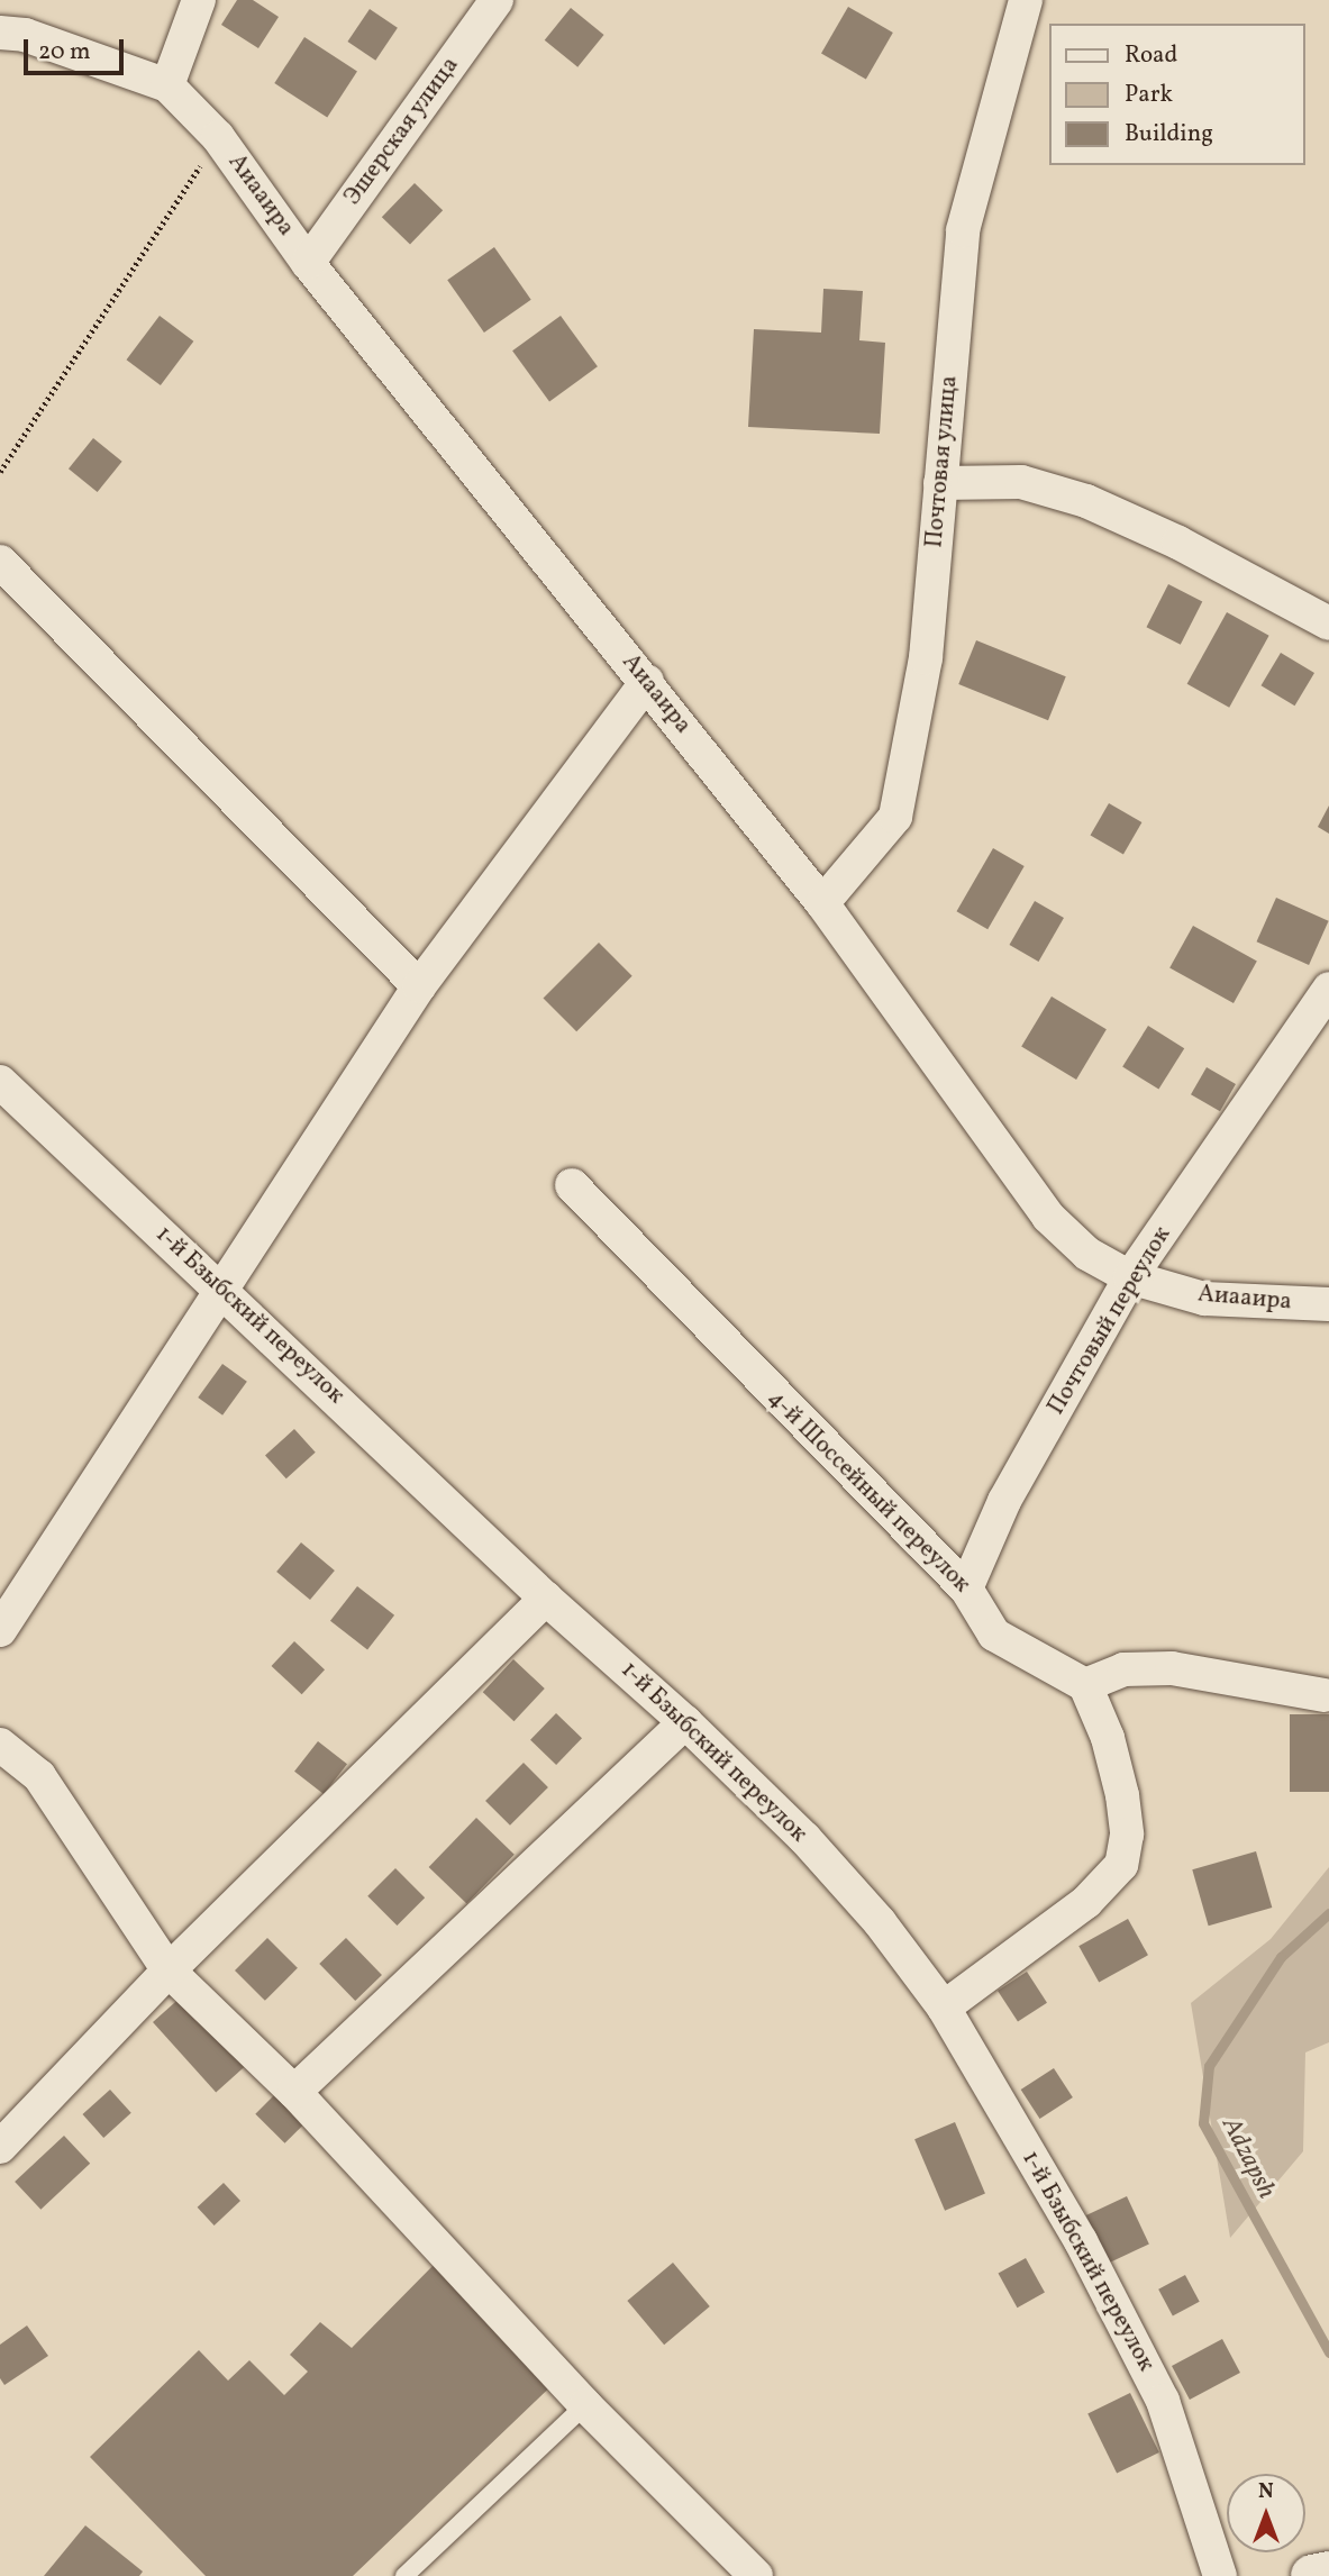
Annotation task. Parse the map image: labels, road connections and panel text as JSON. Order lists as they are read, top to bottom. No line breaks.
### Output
{"streets":{"street":["Эшерская улица","Аиааира","Почтовая улица","1-й Бзыбский переулок","Почтовый переулок","4-й Шоссейный переулок"]},"crossings":[["Эшерская улица","Аиааира"],["Аиааира","Почтовая улица"],["Аиааира","Почтовый переулок"],["Почтовый переулок","4-й Шоссейный переулок"]],"water":["Adzapsh"],"legend":["Road","Park","Building"],"scale_bar":"20 m","north":"top"}
